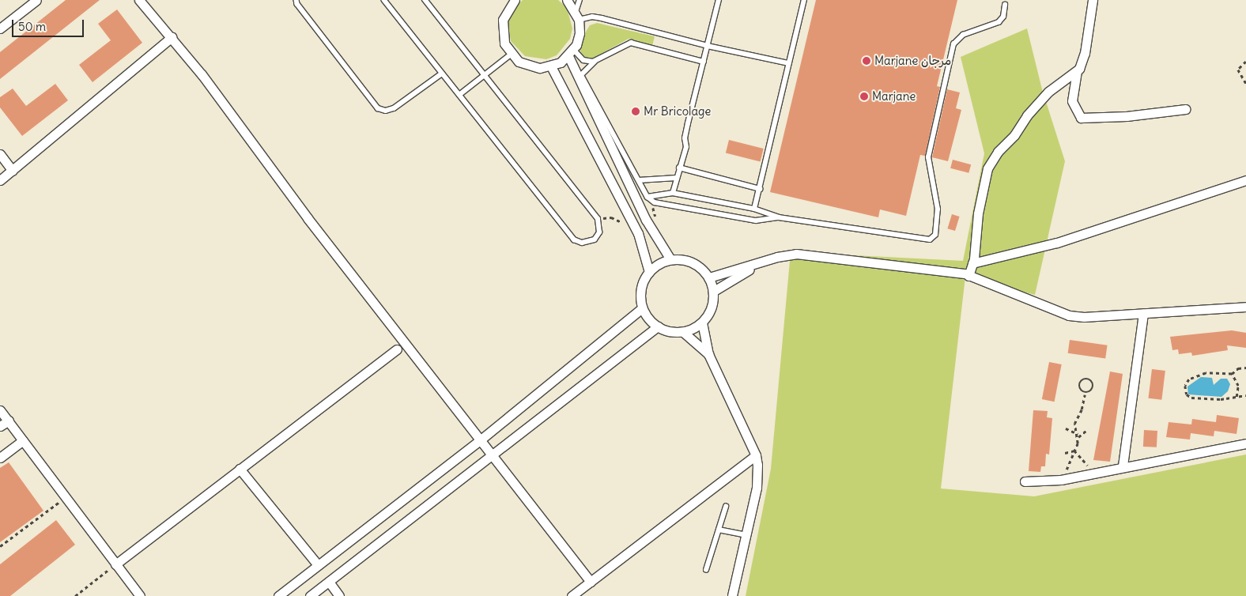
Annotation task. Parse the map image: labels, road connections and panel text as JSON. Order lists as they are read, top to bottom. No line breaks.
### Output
{"places":["Marjane مرجان","Marjane","Mr Bricolage"],"scale_bar":"50 m"}
